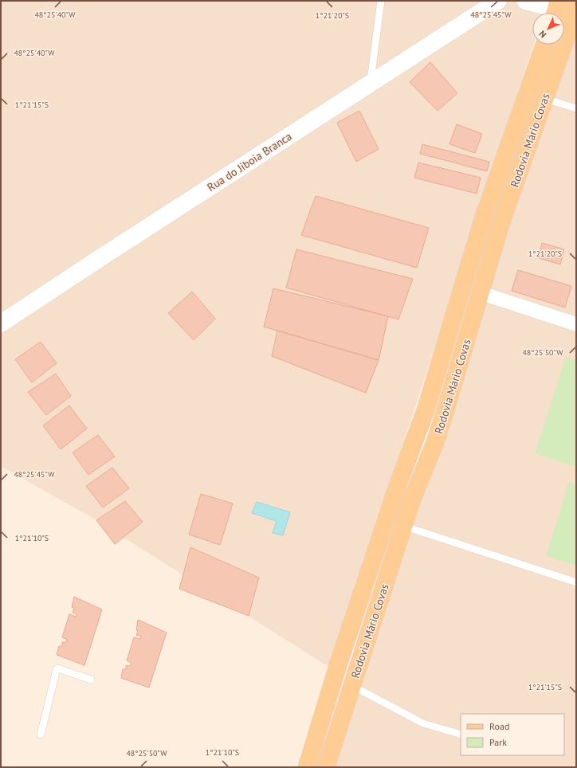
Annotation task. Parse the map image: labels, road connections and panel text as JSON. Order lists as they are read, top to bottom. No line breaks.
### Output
{"streets":{"main road":["Rodovia Mário Covas","Rua do Jiboia Branca"]},"legend":["Road","Park"],"north":"bottom left","coordinates":["48°25'40\"W","48°25'45\"W","1°21'20\"S","1°21'15\"S","48°25'50\"W","1°21'10\"S"]}
